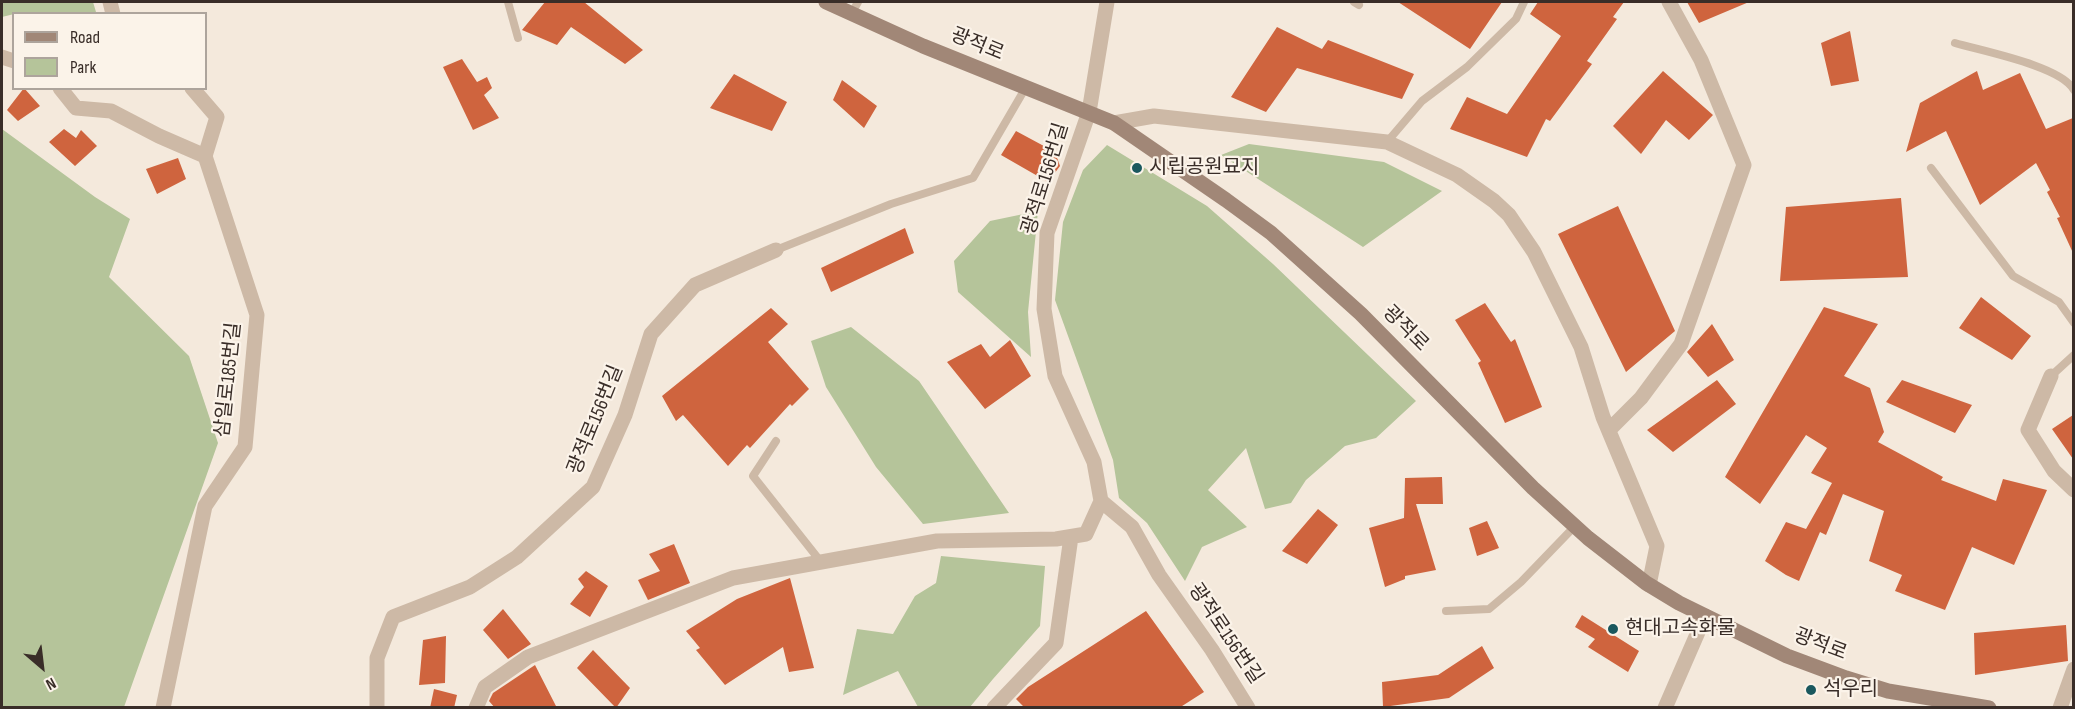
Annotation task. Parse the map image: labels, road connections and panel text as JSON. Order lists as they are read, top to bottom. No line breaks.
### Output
{"streets":{"main road":["광적로"],"street":["광적로156번길","삼일로185번길"]},"crossings":[["광적로","광적로156번길"]],"places":["시립공원묘지","현대고속화물","석우리"],"legend":["Road","Park"],"north":"bottom right"}
